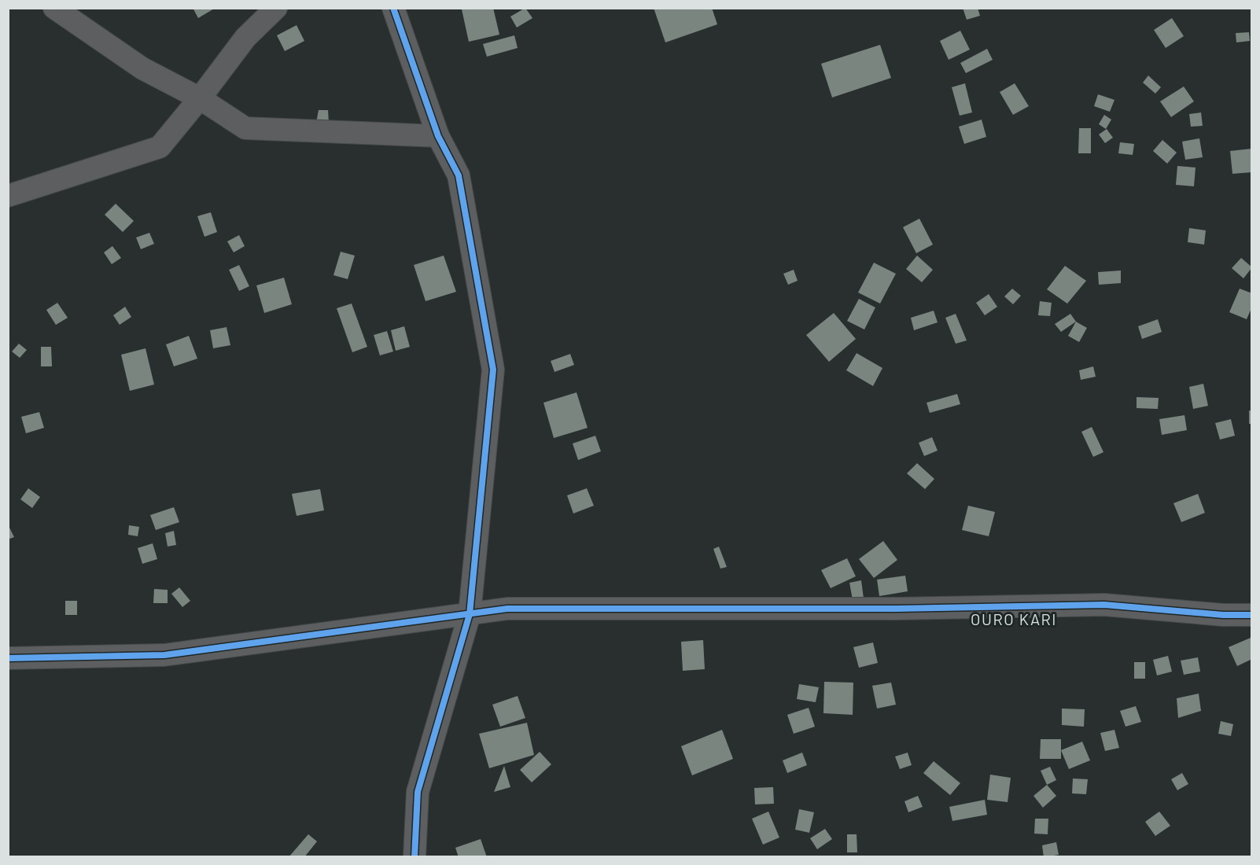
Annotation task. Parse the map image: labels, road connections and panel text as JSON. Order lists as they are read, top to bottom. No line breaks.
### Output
{"districts":["OURO KARI"]}
